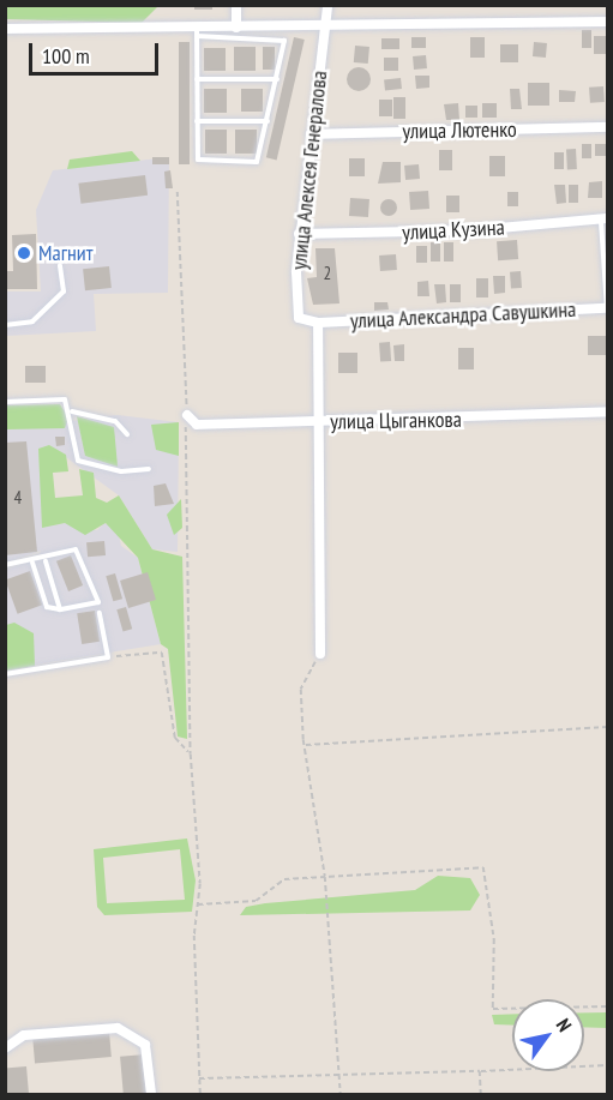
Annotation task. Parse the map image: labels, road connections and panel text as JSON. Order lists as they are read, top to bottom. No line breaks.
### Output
{"streets":{"street":["улица Лютенко","улица Алексея Генералова","улица Кузина","улица Александра Савушкина","улица Цыганкова"]},"crossings":[["улица Лютенко","улица Алексея Генералова"],["улица Алексея Генералова","улица Кузина"],["улица Алексея Генералова","улица Александра Савушкина"]],"places":["Магнит"],"house_numbers":["2","4"],"scale_bar":"100 m","north":"top right"}
